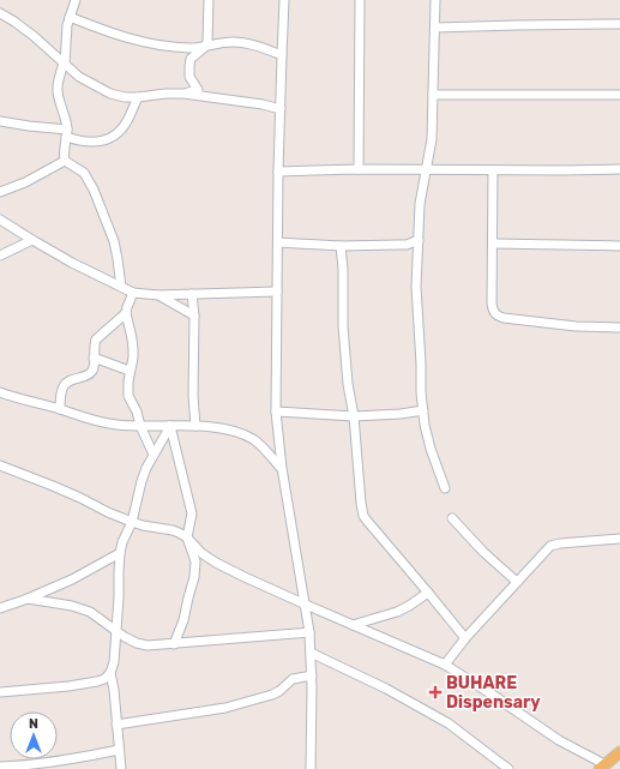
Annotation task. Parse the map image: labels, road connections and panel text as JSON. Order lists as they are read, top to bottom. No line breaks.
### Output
{"places":{"health":["BUHARE Dispensary"]},"north":"top"}
